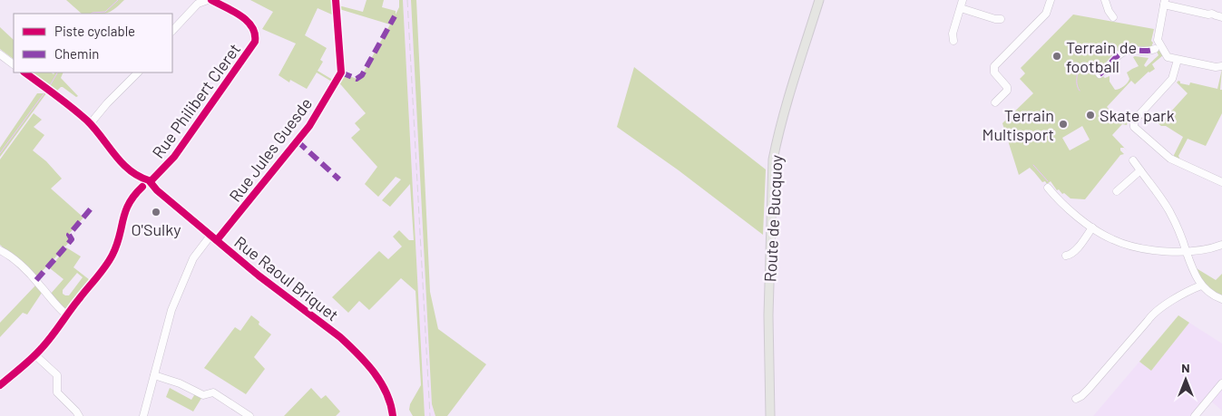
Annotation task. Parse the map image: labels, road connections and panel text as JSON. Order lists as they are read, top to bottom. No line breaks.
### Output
{"streets":{"main road":["Route de Bucquoy"],"street":["Rue Philibert Cleret","Rue Jules Guesde","Rue Raoul Briquet"]},"crossings":[["Rue Philibert Cleret","Rue Raoul Briquet"],["Rue Jules Guesde","Rue Raoul Briquet"]],"places":["Terrain de football","Skate park","Terrain Multisport","O'Sulky"],"legend":["Piste cyclable","Chemin"],"north":"top"}
